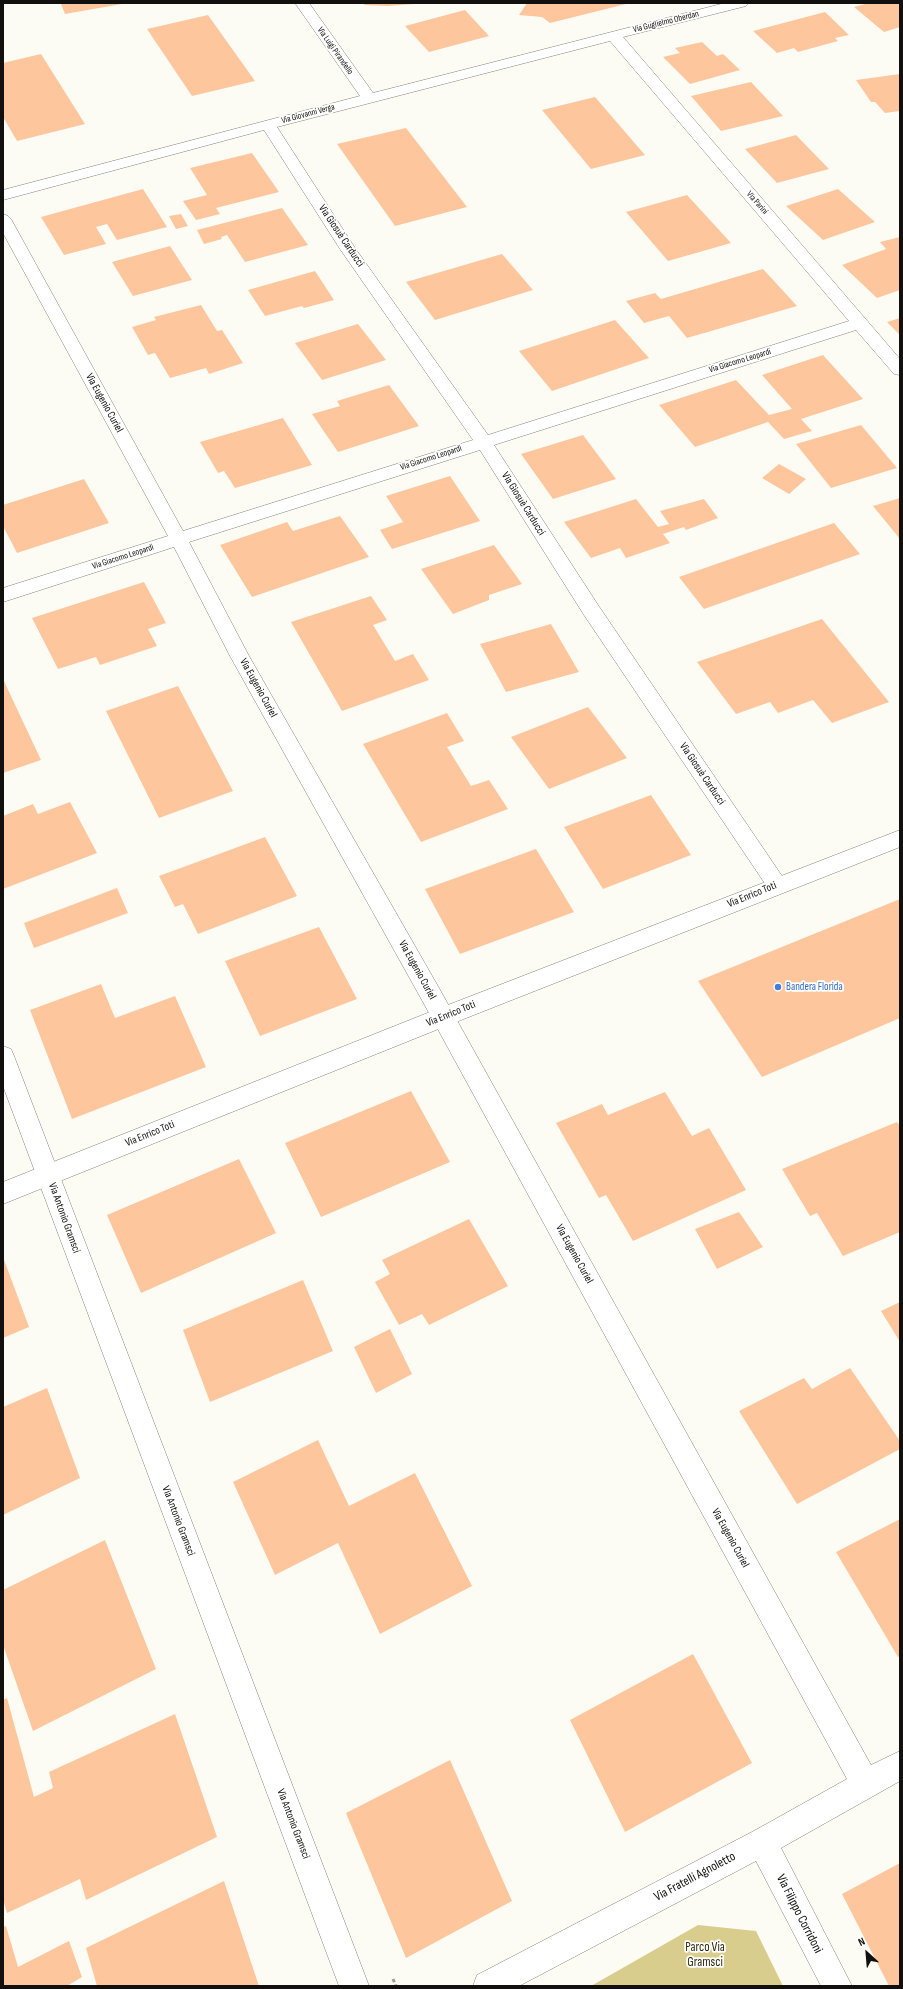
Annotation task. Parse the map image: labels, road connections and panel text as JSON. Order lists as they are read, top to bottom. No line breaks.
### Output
{"streets":{"street":["Via Guglielmo Oberdan","Via Luigi Pirandello","Via Giovanni Verga","Via Parini","Via Giosuè Carducci","Via Giacomo Leopardi","Via Eugenio Curiel","Via Enrico Toti","Via Antonio Gramsci","Via Fratelli Agnoletto","Via Filippo Corridoni"]},"crossings":[["Via Guglielmo Oberdan","Via Giovanni Verga"],["Via Guglielmo Oberdan","Via Parini"],["Via Luigi Pirandello","Via Giovanni Verga"],["Via Giovanni Verga","Via Parini"],["Via Giovanni Verga","Via Giosuè Carducci"],["Via Parini","Via Giacomo Leopardi"],["Via Giosuè Carducci","Via Giacomo Leopardi"],["Via Giosuè Carducci","Via Enrico Toti"],["Via Giacomo Leopardi","Via Eugenio Curiel"],["Via Eugenio Curiel","Via Enrico Toti"],["Via Eugenio Curiel","Via Fratelli Agnoletto"],["Via Enrico Toti","Via Antonio Gramsci"],["Via Fratelli Agnoletto","Via Filippo Corridoni"]],"parks":["Parco Via Gramsci"],"places":["Bandera Florida"],"north":"top left"}
